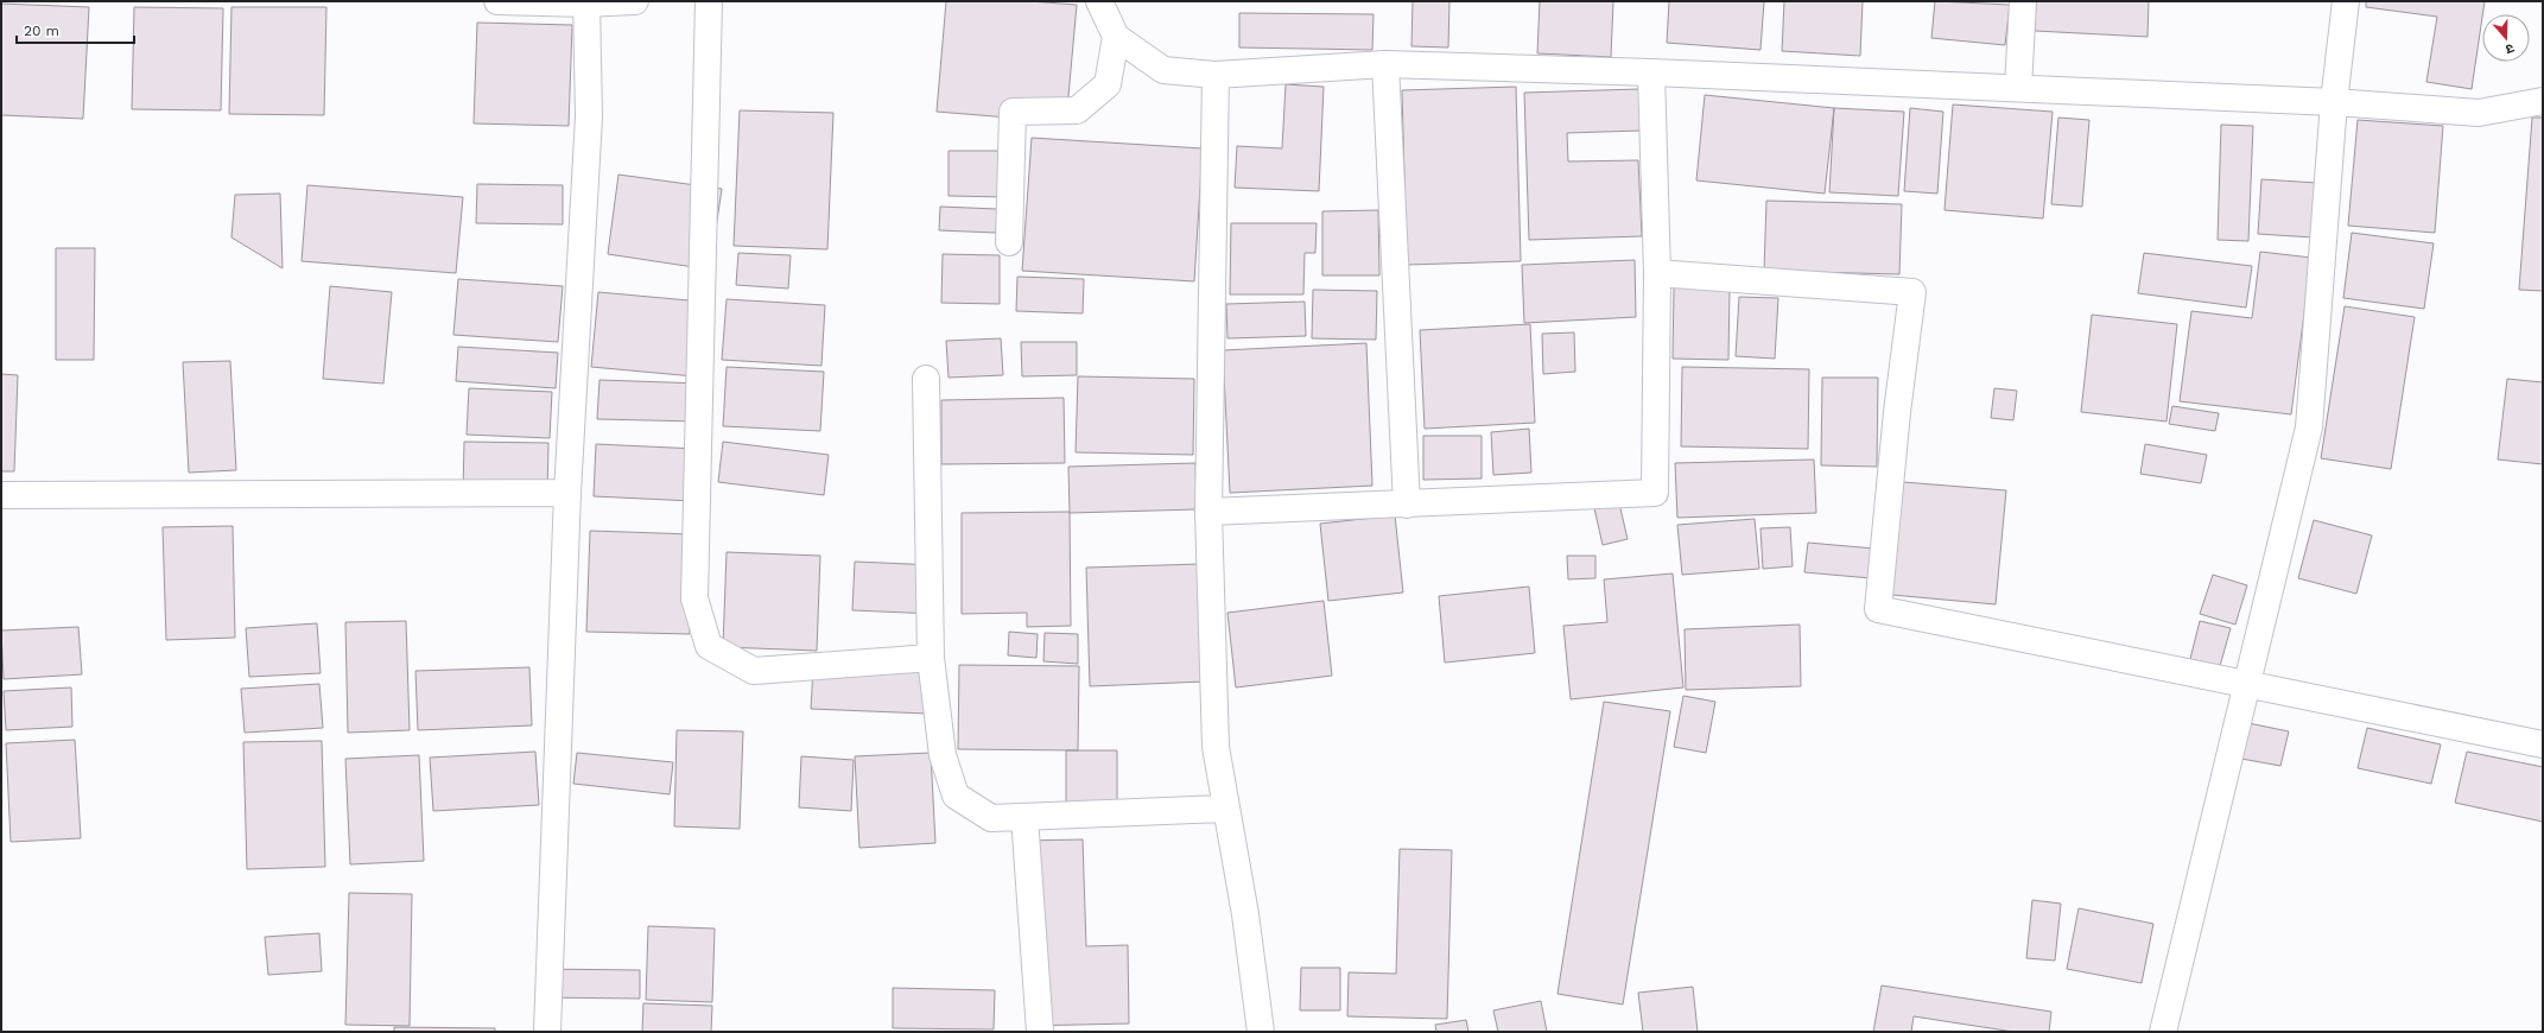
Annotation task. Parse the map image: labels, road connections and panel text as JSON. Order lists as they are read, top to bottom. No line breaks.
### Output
{"scale_bar":"20 m","north":"bottom"}
